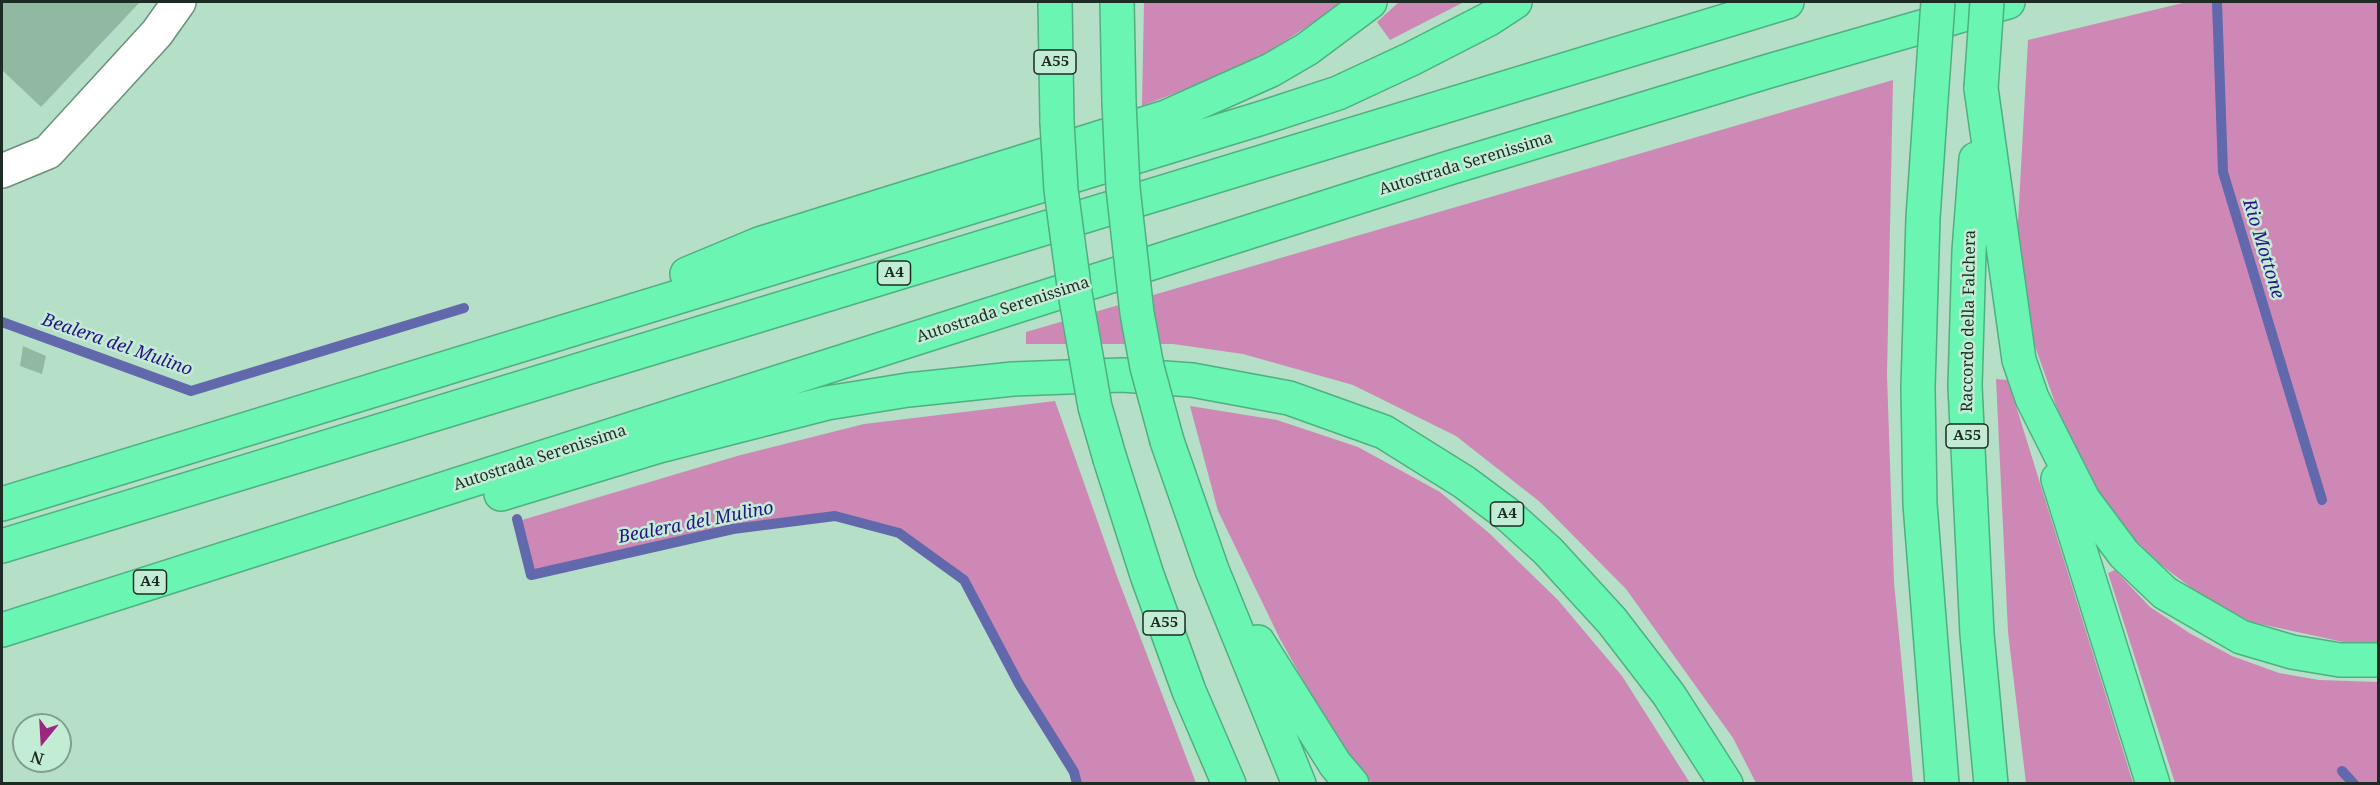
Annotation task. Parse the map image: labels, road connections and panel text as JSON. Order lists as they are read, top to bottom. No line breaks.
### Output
{"streets":{"highway":["A55","Autostrada Serenissima","A4","Raccordo della Falchera"]},"crossings":[["Autostrada Serenissima","A4"]],"water":["Rio Mottone","Bealera del Mulino"],"north":"bottom"}
